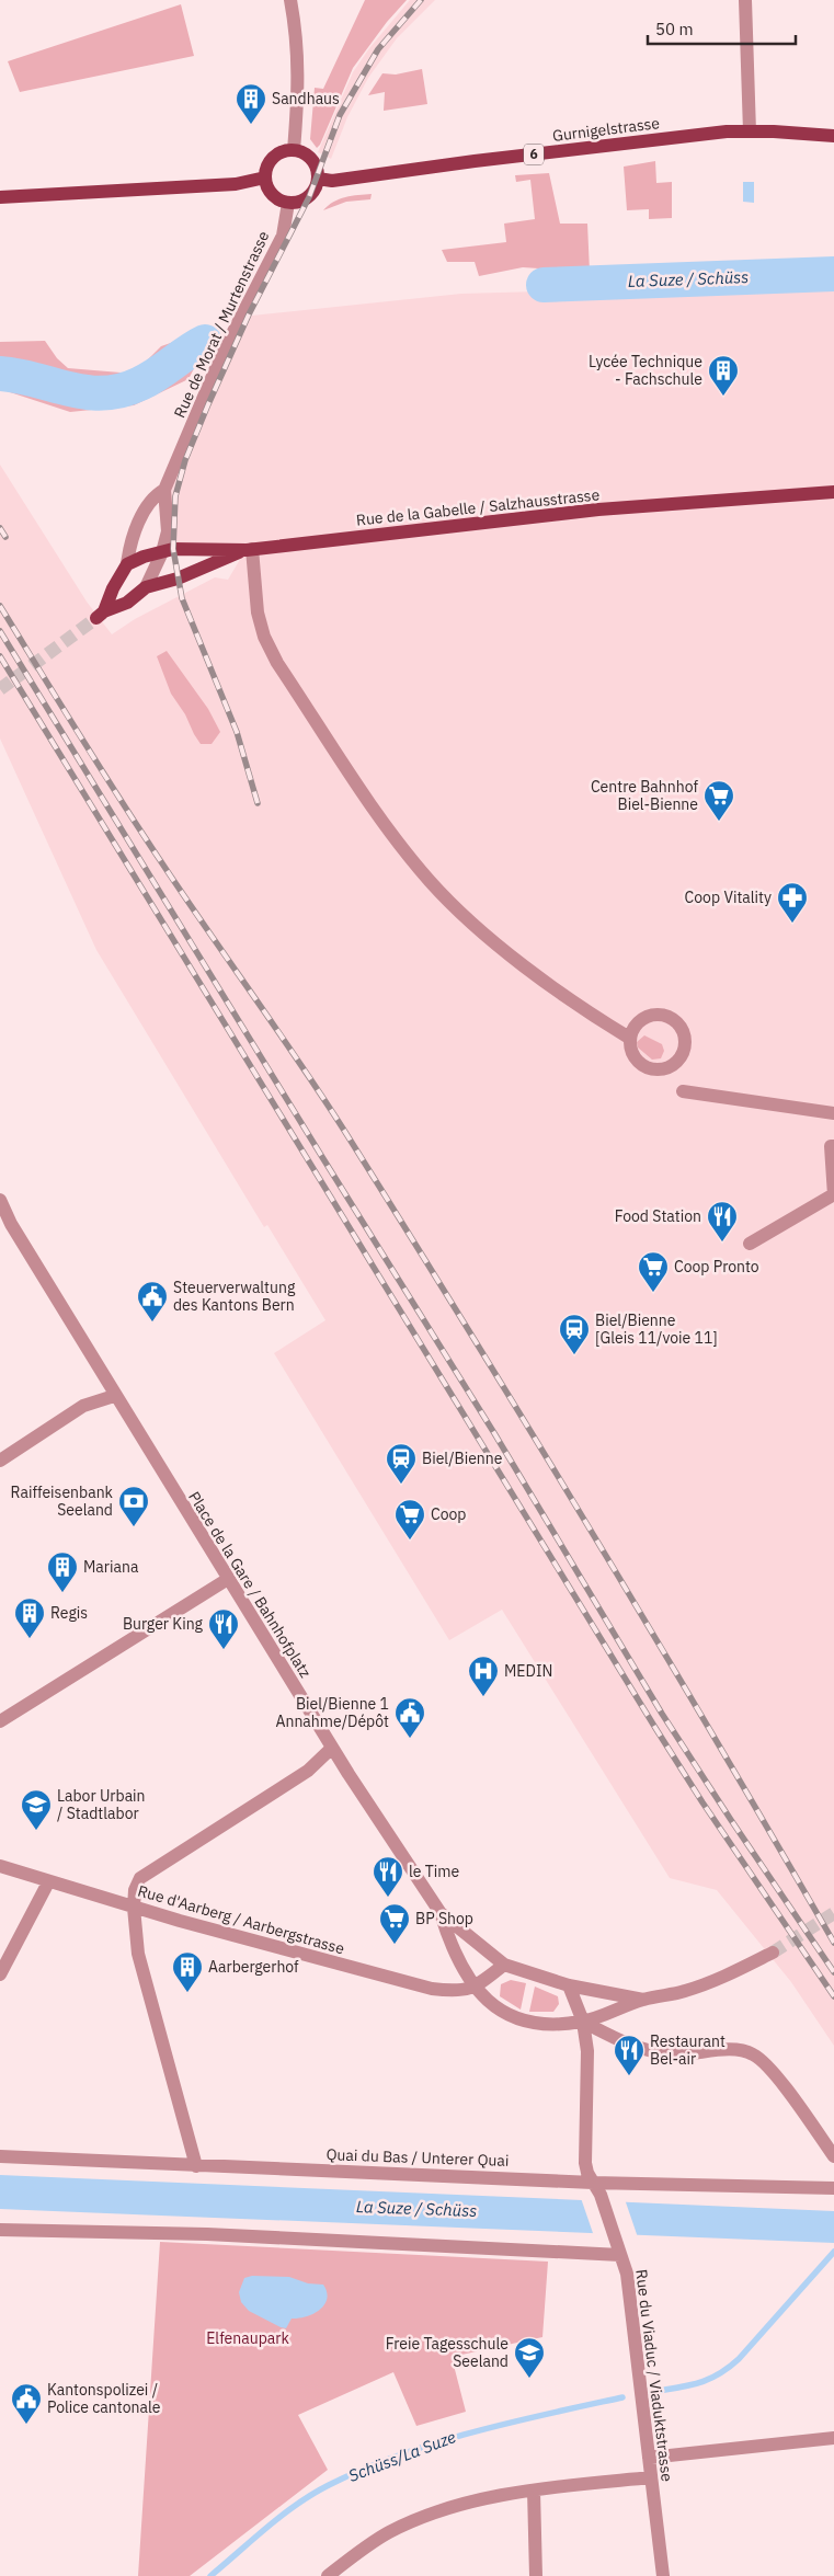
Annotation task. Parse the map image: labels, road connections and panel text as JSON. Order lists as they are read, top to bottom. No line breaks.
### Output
{"streets":{"main road":["Gurnigelstrasse","6","Rue de Morat / Murtenstrasse","Rue de la Gabelle / Salzhausstrasse"],"street":["Place de la Gare / Bahnhofplatz","Rue d'Aarberg / Aarbergstrasse","Quai du Bas / Unterer Quai","Rue du Viaduc / Viaduktstrasse"]},"crossings":[["Gurnigelstrasse","Rue de Morat / Murtenstrasse"],["Rue de Morat / Murtenstrasse","Rue de la Gabelle / Salzhausstrasse"],["Quai du Bas / Unterer Quai","Rue du Viaduc / Viaduktstrasse"]],"water":["La Suze / Schüss","Schüss/La Suze"],"parks":["Elfenaupark"],"places":{"building":["Sandhaus","Lycée Technique - Fachschule","Mariana","Regis","Aarbergerhof"],"supermarket":["Centre Bahnhof Biel-Bienne","Coop Pronto","Coop","BP Shop"],"pharmacy":["Coop Vitality"],"restaurant":["Food Station","Burger King","le Time","Restaurant Bel-air"],"public building":["Steuerverwaltung des Kantons Bern","Biel/Bienne 1 Annahme/Dépôt","Kantonspolizei / Police cantonale"],"station":["Biel/Bienne [Gleis 11/voie 11]","Biel/Bienne"],"bank":["Raiffeisenbank Seeland"],"hospital":["MEDIN"],"school or university":["Labor Urbain / Stadtlabor","Freie Tagesschule Seeland"]},"scale_bar":"50 m"}
